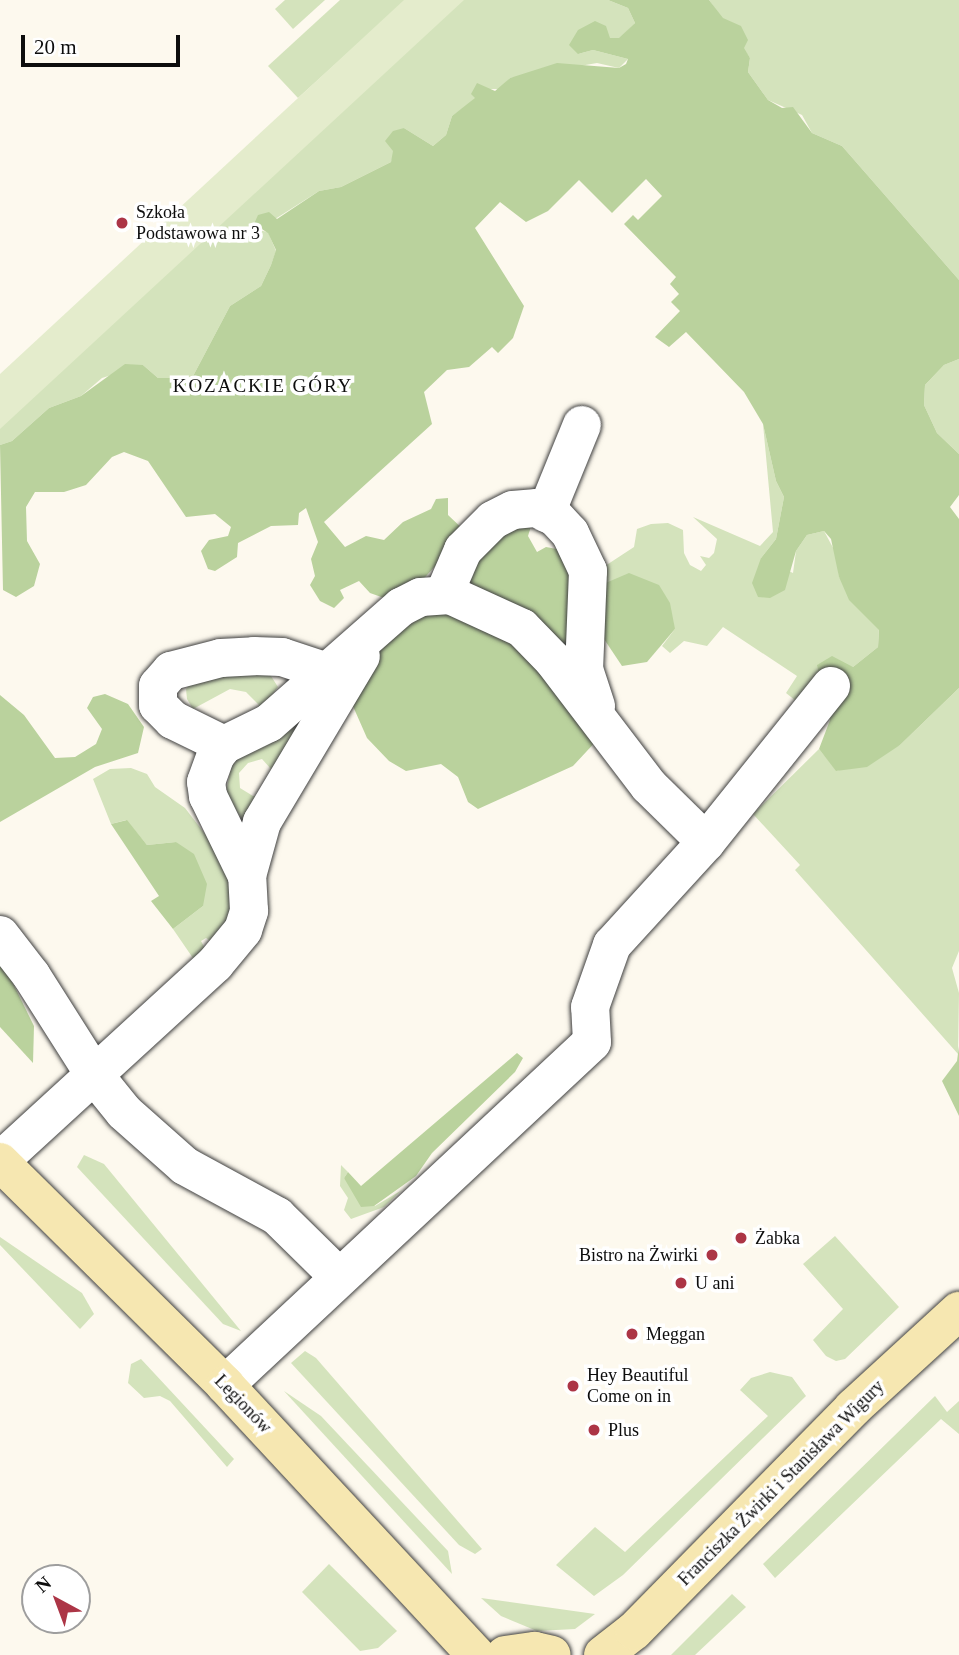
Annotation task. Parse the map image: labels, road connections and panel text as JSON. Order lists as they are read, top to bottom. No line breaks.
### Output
{"streets":{"street":["Legionów","Franciszka Żwirki i Stanisława Wigury"]},"districts":["KOZACKIE GÓRY"],"places":["Szkoła Podstawowa nr 3","Żabka","Bistro na Żwirki","U ani","Meggan","Hey Beautiful Come on in","Plus"],"scale_bar":"20 m","north":"top left"}
